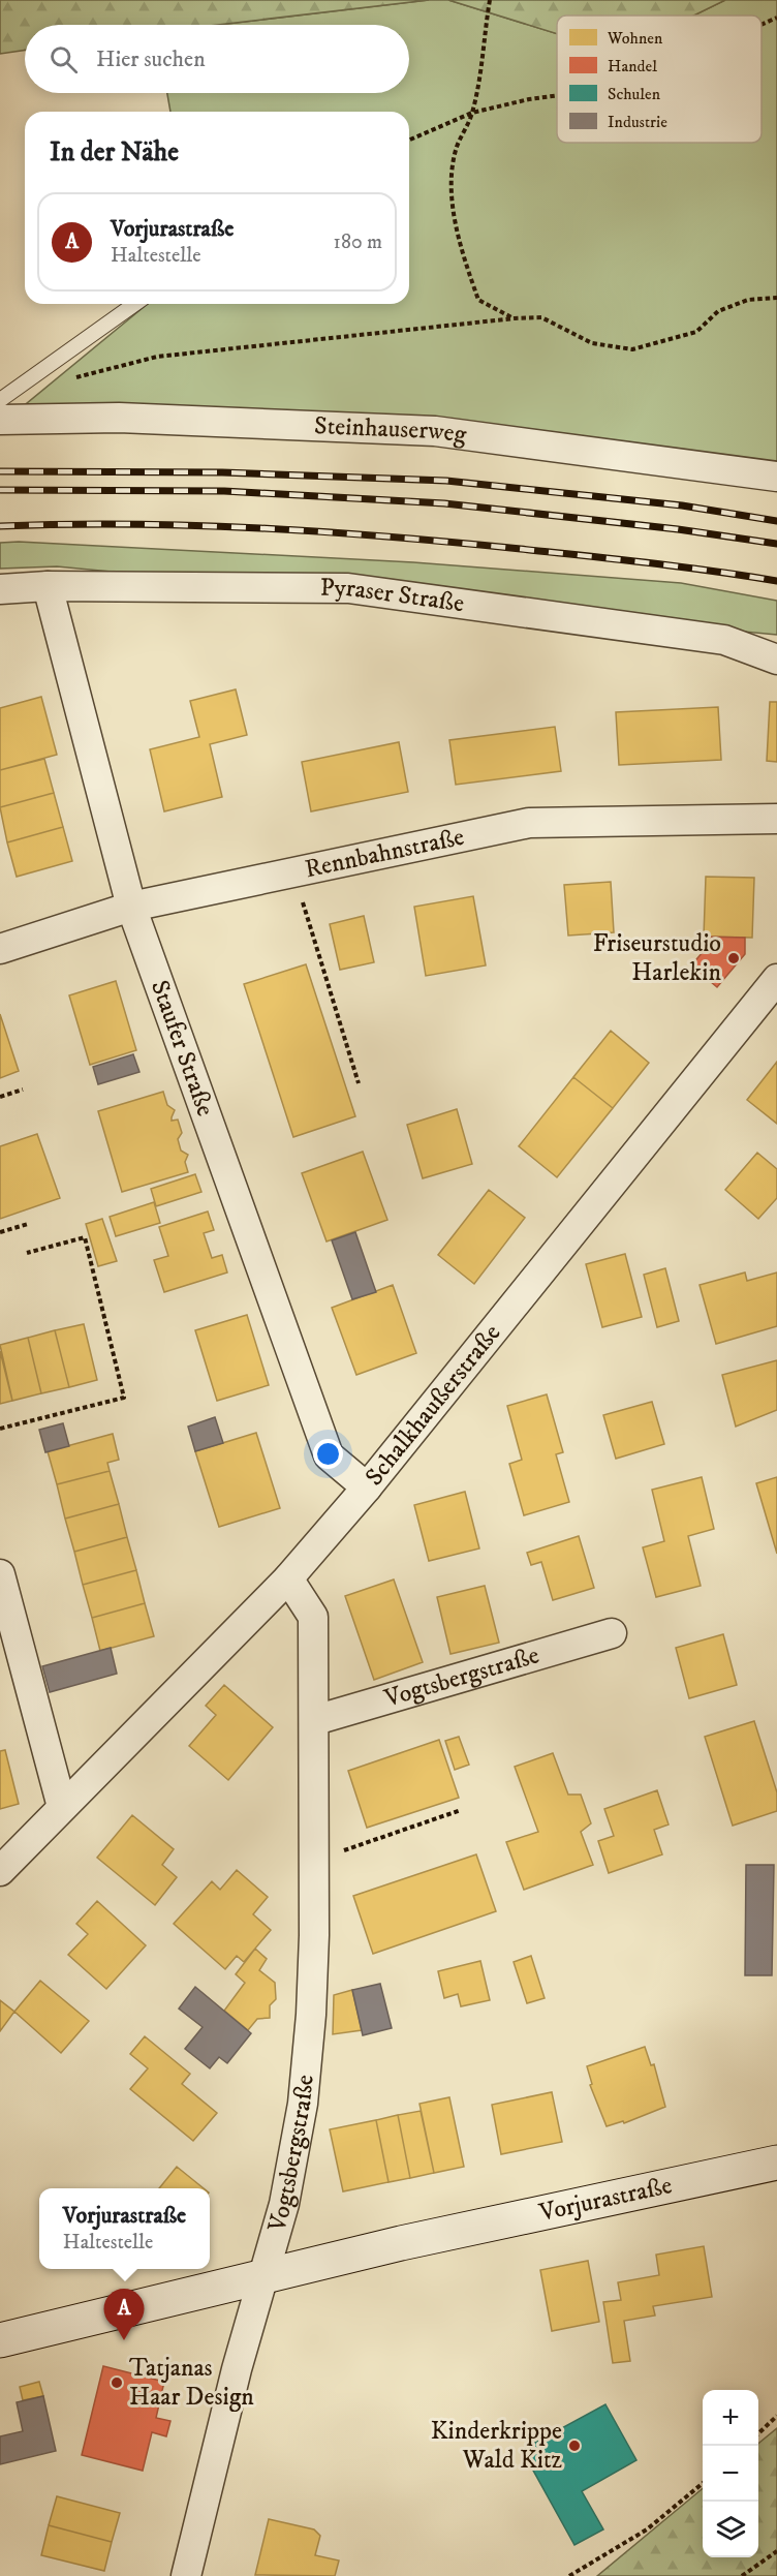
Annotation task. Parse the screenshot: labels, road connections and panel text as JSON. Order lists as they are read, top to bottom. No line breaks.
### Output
{"streets":{"main road":["Vorjurastraße"],"street":["Steinhauserweg","Pyraser Straße","Rennbahnstraße","Staufer Straße","Schalkhaußerstraße","Vogtsbergstraße"]},"crossings":[["Pyraser Straße","Staufer Straße"],["Rennbahnstraße","Staufer Straße"],["Staufer Straße","Schalkhaußerstraße"],["Schalkhaußerstraße","Vogtsbergstraße"],["Vogtsbergstraße","Vorjurastraße"]],"places":["Friseurstudio Harlekin","Tatjanas Haar Design","Kinderkrippe Wald Kitz"],"legend":["Wohnen","Handel","Schulen","Industrie"],"page":{"search":"Hier suchen","heading":"In der Nähe","list":[{"mark":"A","name":"Vorjurastraße","note":"Haltestelle","value":"180 m"}],"popup":["Vorjurastraße","Haltestelle"],"pins":"A","map_buttons":["+","−"]}}
